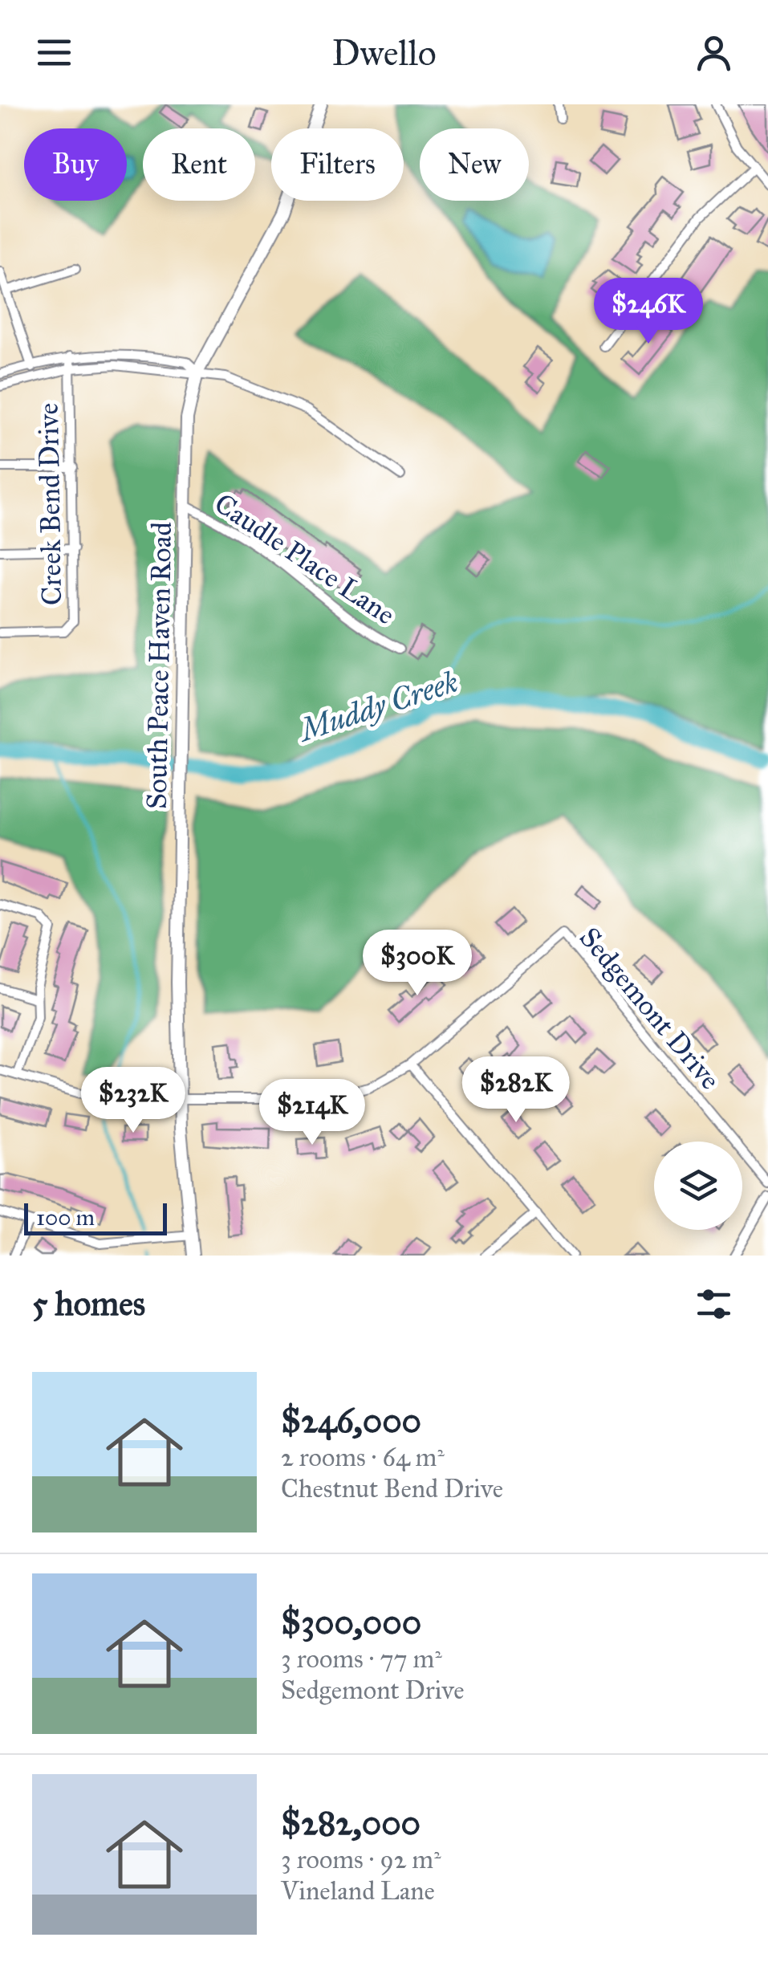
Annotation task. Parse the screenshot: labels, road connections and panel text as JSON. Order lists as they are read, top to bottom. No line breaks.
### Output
{"streets":{"main road":["South Peace Haven Road"],"street":["Creek Bend Drive","Caudle Place Lane","Sedgemont Drive"]},"crossings":[["Caudle Place Lane","South Peace Haven Road"],["South Peace Haven Road","Sedgemont Drive"]],"water":["Muddy Creek"],"scale_bar":"100 m","page":{"header":"Dwello","chip":["Buy","Rent","Filters","New"],"price":["$246K","$300K","$282K","$232K","$214K"],"scale":"100 m","heading":"5 homes","list":[{"name":"$246,000","note":"2 rooms · 64 m² · Chestnut Bend Drive"},{"name":"$300,000","note":"3 rooms · 77 m² · Sedgemont Drive"},{"name":"$282,000","note":"3 rooms · 92 m² · Vineland Lane"}]}}
